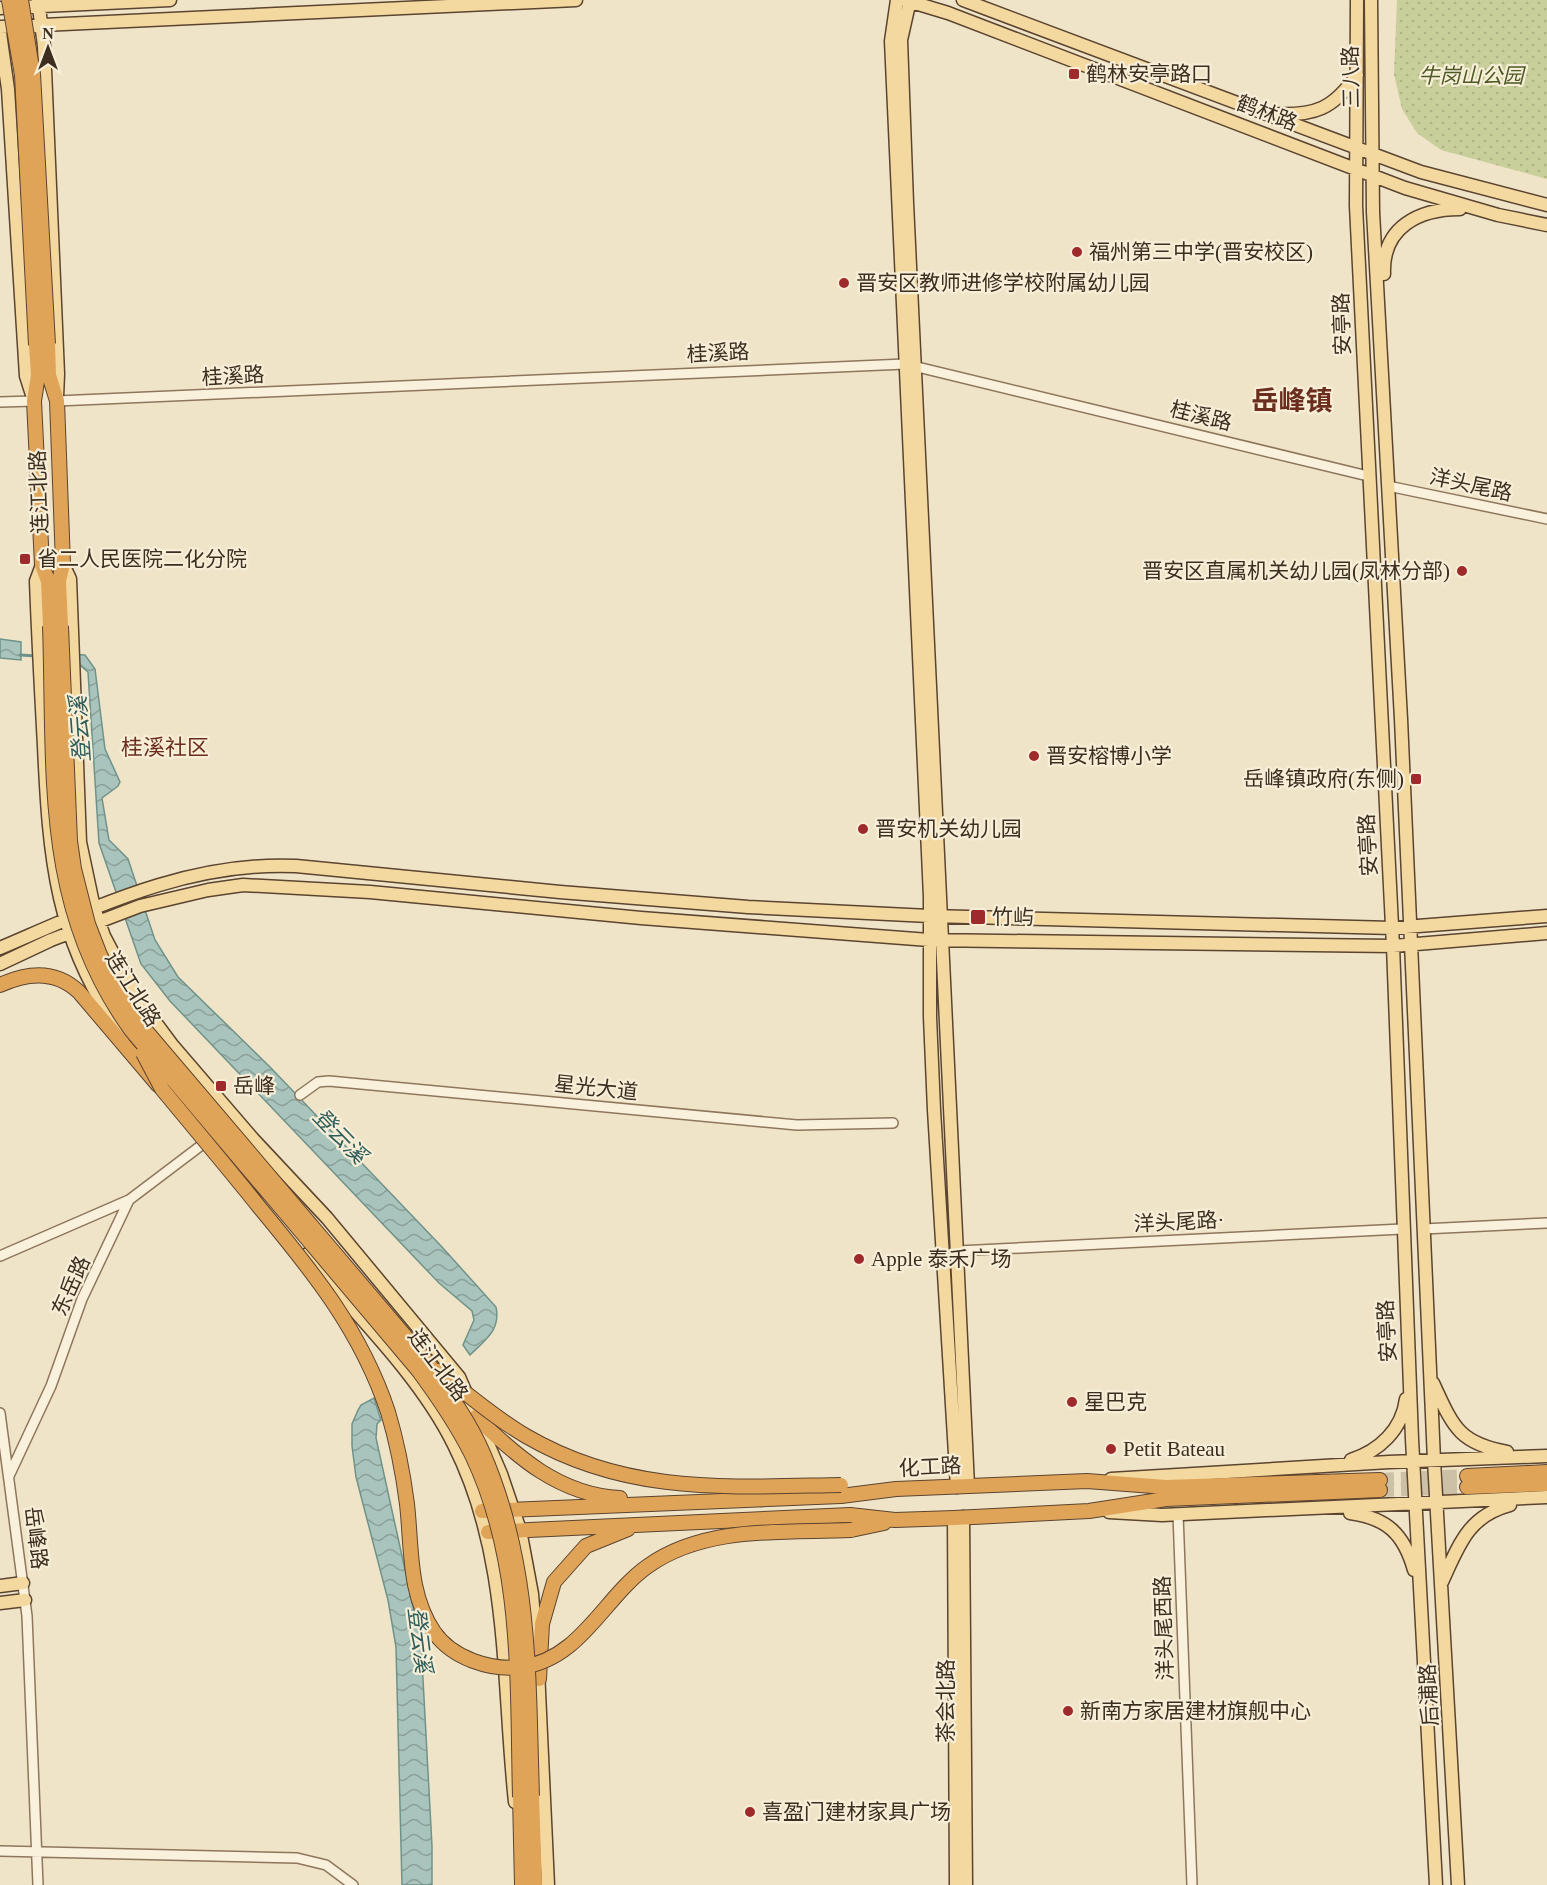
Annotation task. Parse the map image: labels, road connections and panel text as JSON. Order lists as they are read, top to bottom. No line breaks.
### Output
{"streets":{"highway":["连江北路","化工路"],"main road":["三八路","鹤林路","安亭路","后浦路","茶会北路"],"street":["桂溪路","洋头尾路","星光大道","洋头尾路·","东岳路","岳峰路","洋头尾西路"]},"crossings":[["三八路","鹤林路"],["三八路","安亭路"],["鹤林路","安亭路"],["安亭路","桂溪路"],["安亭路","洋头尾路"],["安亭路","洋头尾路·"],["安亭路","后浦路"],["桂溪路","连江北路"],["东岳路","岳峰路"],["化工路","茶会北路"]],"districts":["岳峰镇","桂溪社区"],"water":["登云溪"],"parks":["牛岗山公园"],"places":{"transit":["鹤林安亭路口","省二人民医院二化分院","岳峰镇政府(东侧)","竹屿","岳峰"],"other":["福州第三中学(晋安校区)","晋安区教师进修学校附属幼儿园","晋安区直属机关幼儿园(凤林分部)","晋安榕博小学","晋安机关幼儿园","Apple 泰禾广场","星巴克","Petit Bateau","新南方家居建材旗舰中心","喜盈门建材家具广场"]},"north":"top"}
